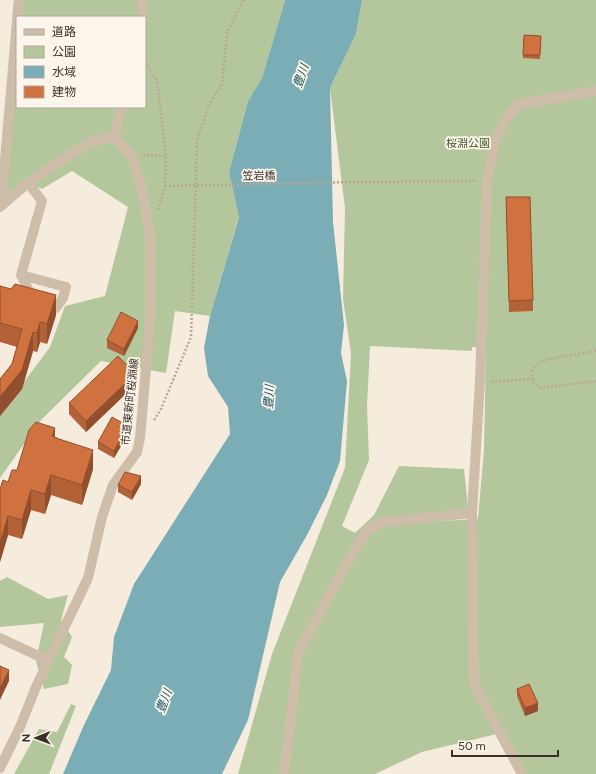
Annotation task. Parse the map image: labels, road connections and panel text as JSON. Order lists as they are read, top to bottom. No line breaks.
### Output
{"streets":{"street":["市道東新町桜淵線"],"path":["笠岩橋"]},"water":["豊川"],"parks":["桜淵公園"],"legend":["道路","公園","水域","建物"],"scale_bar":"50 m","north":"left"}
